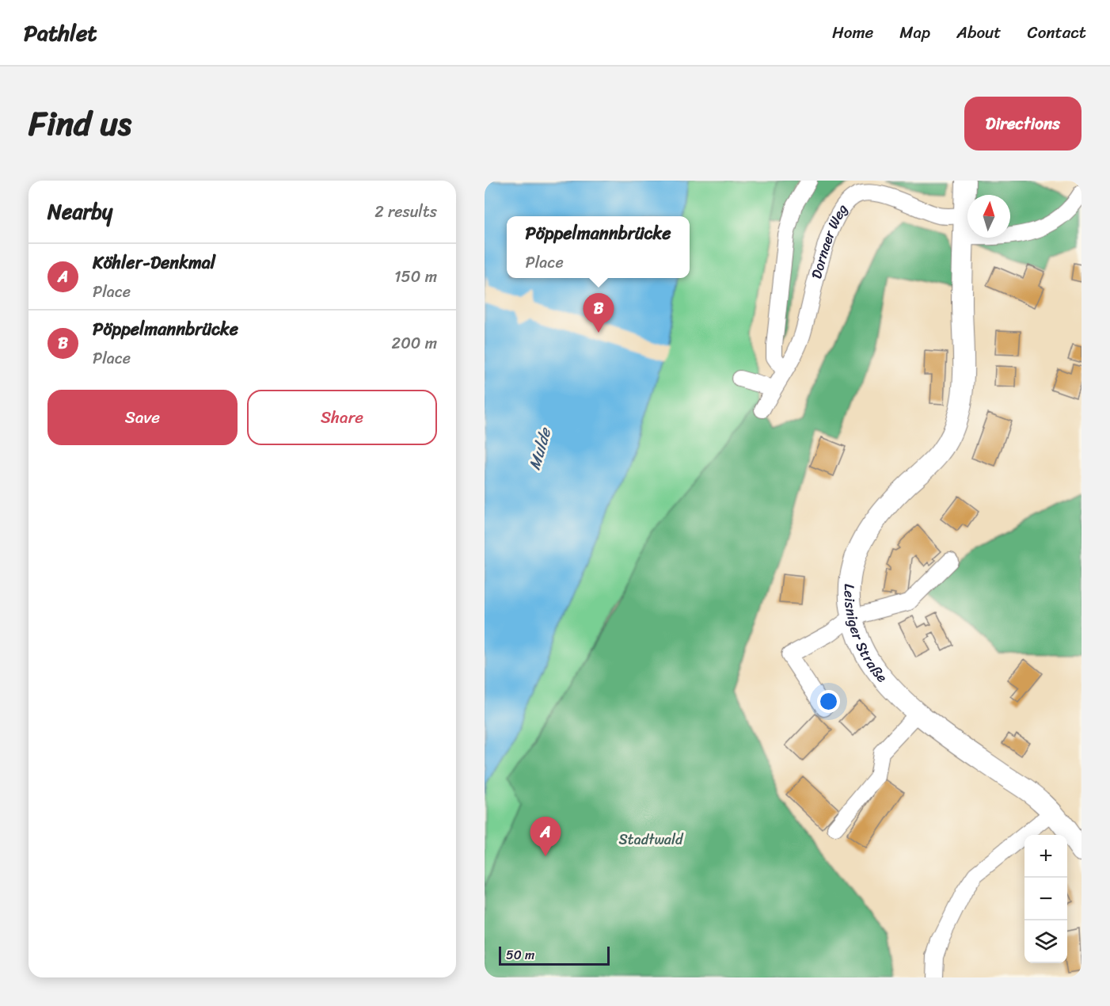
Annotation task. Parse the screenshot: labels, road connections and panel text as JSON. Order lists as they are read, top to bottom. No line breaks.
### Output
{"streets":{"main road":["Leisniger Straße"],"street":["Dornaer Weg"]},"crossings":[["Dornaer Weg","Leisniger Straße"]],"water":["Mulde"],"parks":["Stadtwald"],"scale_bar":"50 m","north":"top","page":{"header":"Pathlet","nav":["Home","Map","About","Contact"],"title":"Find us","buttons":["Directions",["Save","Share"]],"heading":["Nearby","2 results"],"popup":["Pöppelmannbrücke","Place"],"list":[{"mark":"A","name":"Köhler-Denkmal","note":"Place","value":"150 m"},{"mark":"B","name":"Pöppelmannbrücke","note":"Place","value":"200 m"}],"pins":["B","A"],"map_buttons":["+","−"],"scale":"50 m"}}
